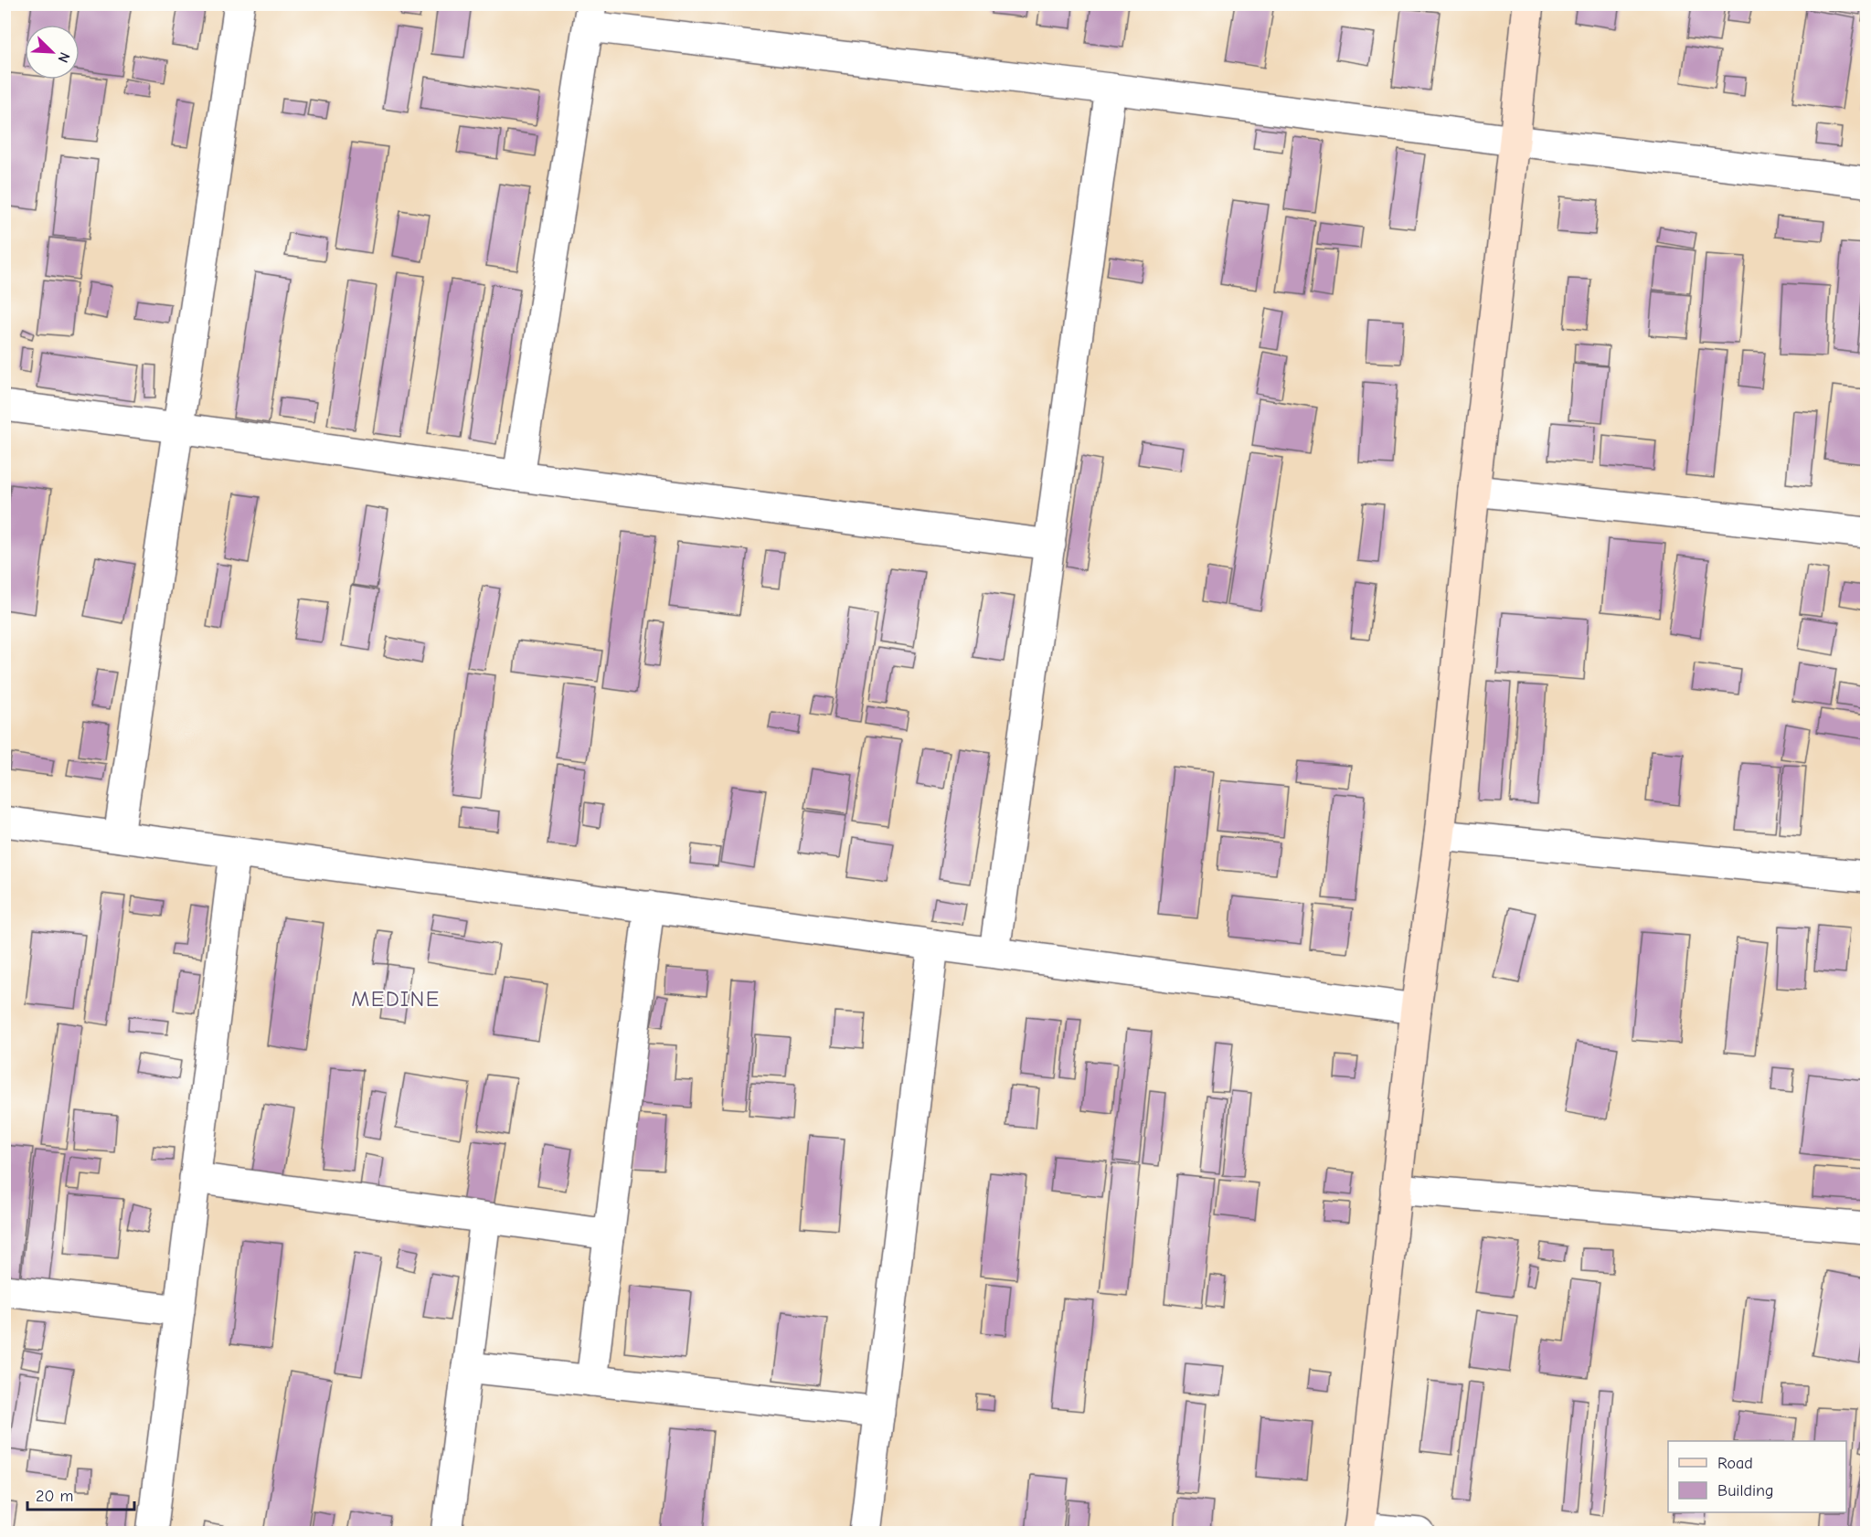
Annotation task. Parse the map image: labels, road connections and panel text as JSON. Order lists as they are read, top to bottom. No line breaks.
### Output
{"districts":["MEDINE"],"legend":["Road","Building"],"scale_bar":"20 m","north":"bottom right"}
